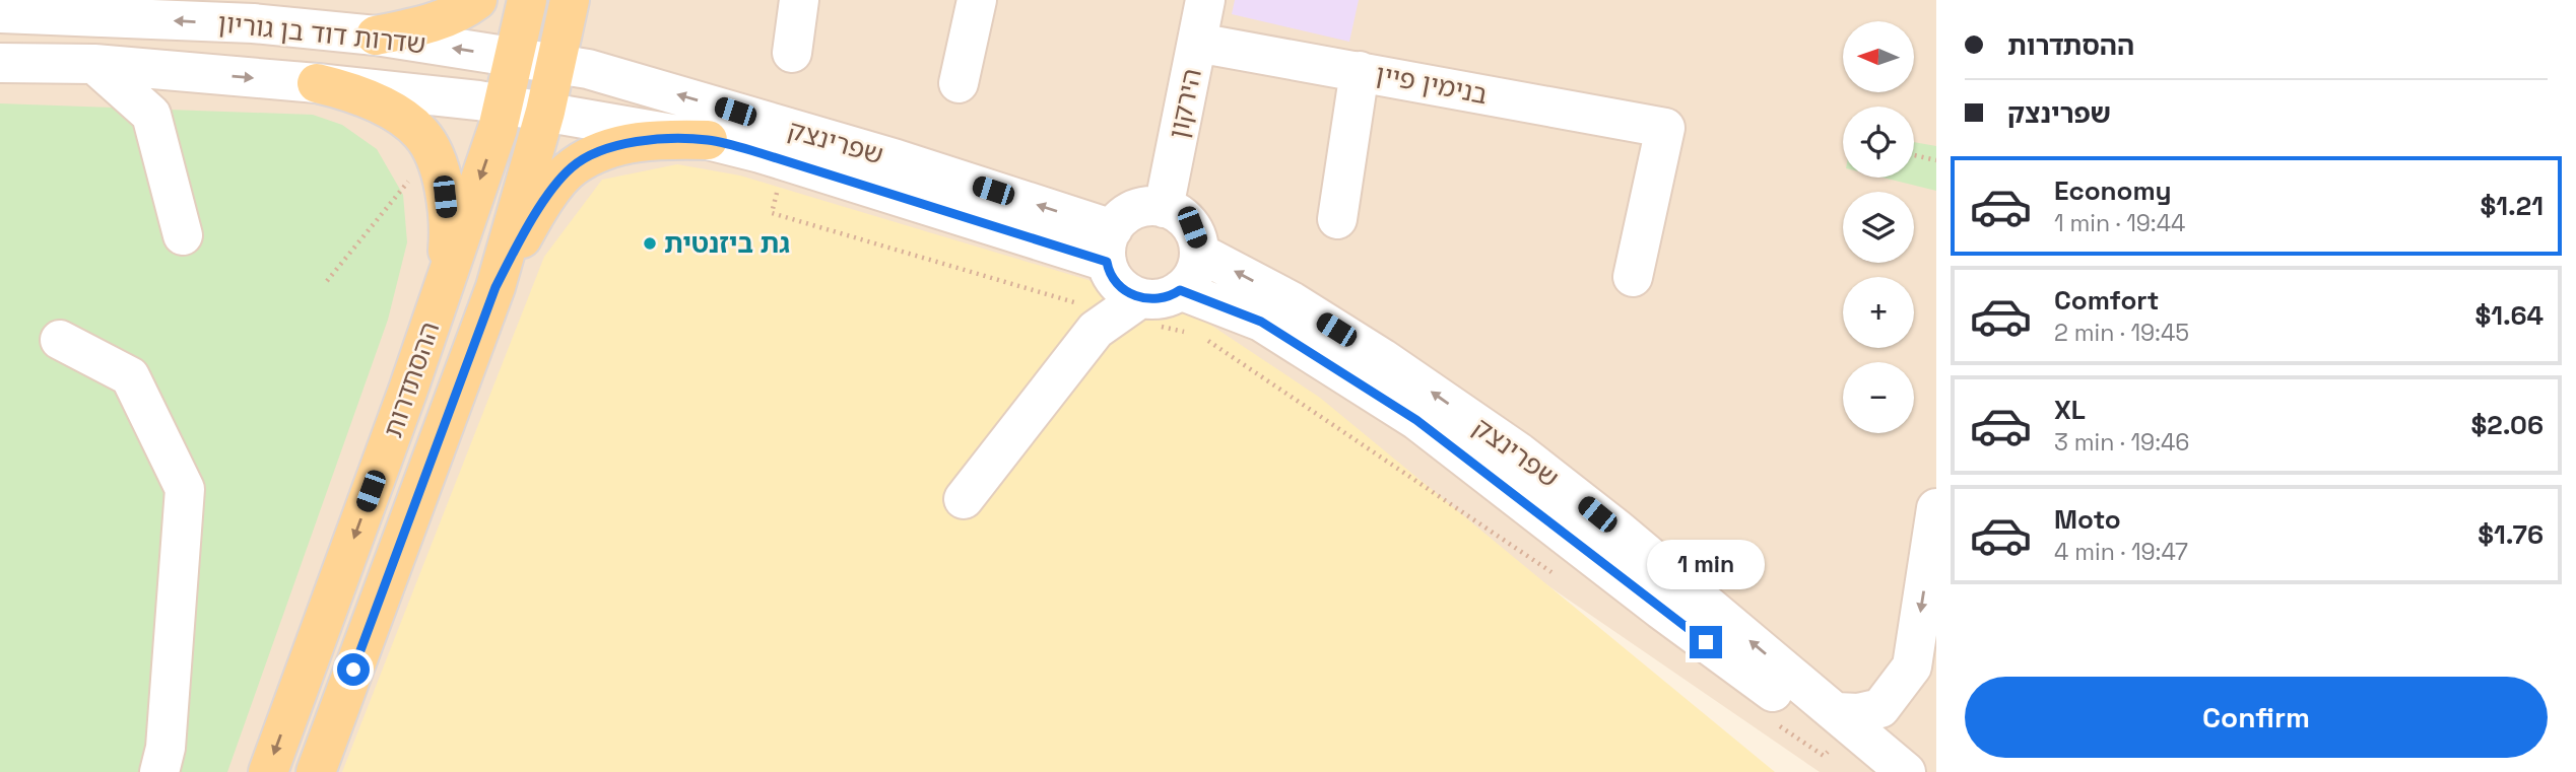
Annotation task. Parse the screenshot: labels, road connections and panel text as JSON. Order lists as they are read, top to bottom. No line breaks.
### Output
{"streets":{"main road":["ההסתדרות"],"street":["שדרות דוד בן גוריון","בנימין פיין","הירקון","שפרינצק"]},"crossings":[["שדרות דוד בן גוריון","שפרינצק"],["שדרות דוד בן גוריון","ההסתדרות"],["בנימין פיין","הירקון"],["הירקון","שפרינצק"],["שפרינצק","ההסתדרות"]],"places":["גת ביזנטית"],"north":"left","page":{"banner":["ההסתדרות","שפרינצק"],"map_buttons":["+","−"],"list":[{"name":"Economy","note":"1 min · 19:44","value":"$1.21"},{"name":"Comfort","note":"2 min · 19:45","value":"$1.64"},{"name":"XL","note":"3 min · 19:46","value":"$2.06"},{"name":"Moto","note":"4 min · 19:47","value":"$1.76"}],"bubble":"1 min","buttons":"Confirm"}}
